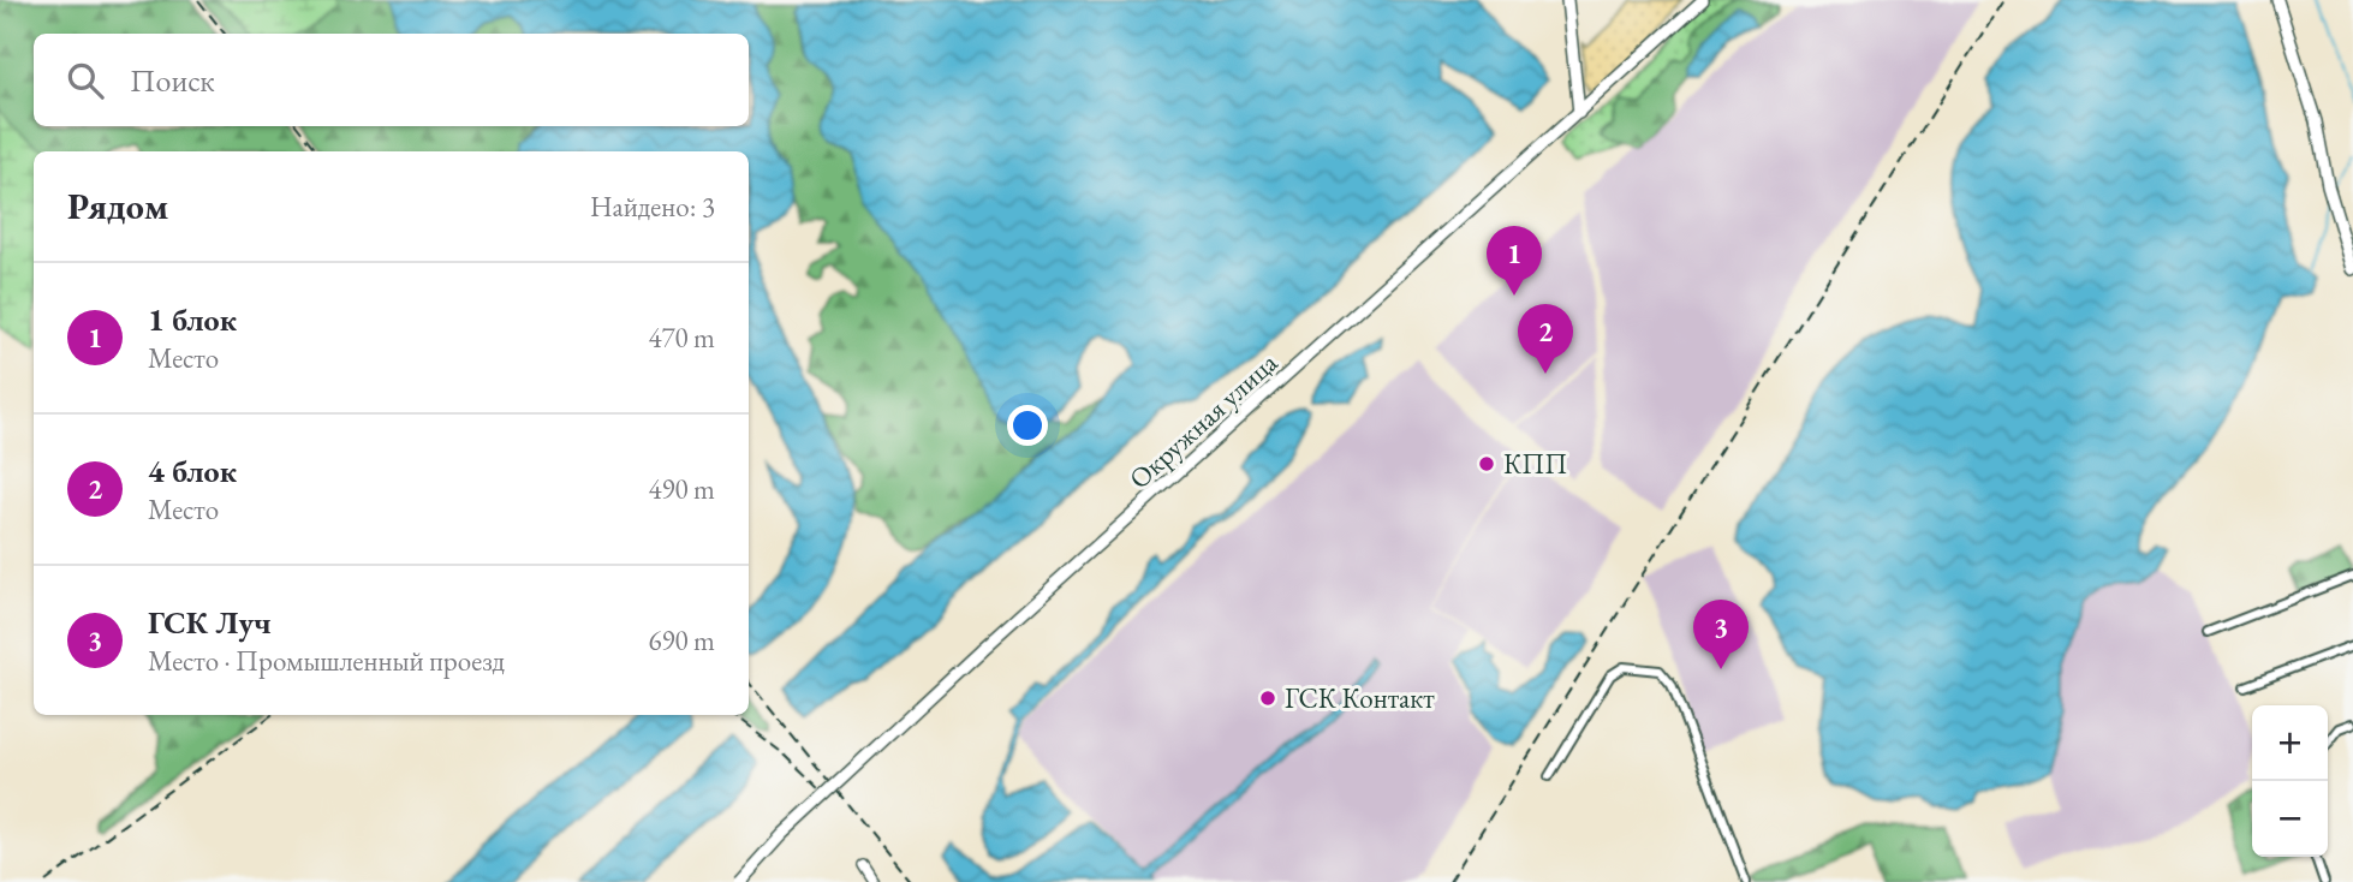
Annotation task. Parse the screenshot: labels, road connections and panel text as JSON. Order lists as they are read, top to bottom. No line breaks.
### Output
{"streets":{"main road":["Окружная улица"]},"places":["КПП","ГСК Контакт"],"page":{"search":"Поиск","heading":["Рядом","Найдено: 3"],"pins":["1","2","3"],"list":[{"mark":"1","name":"1 блок","note":"Место","value":"470 m"},{"mark":"2","name":"4 блок","note":"Место","value":"490 m"},{"mark":"3","name":"ГСК Луч","note":"Место · Промышленный проезд","value":"690 m"}],"map_buttons":["+","−"]}}
